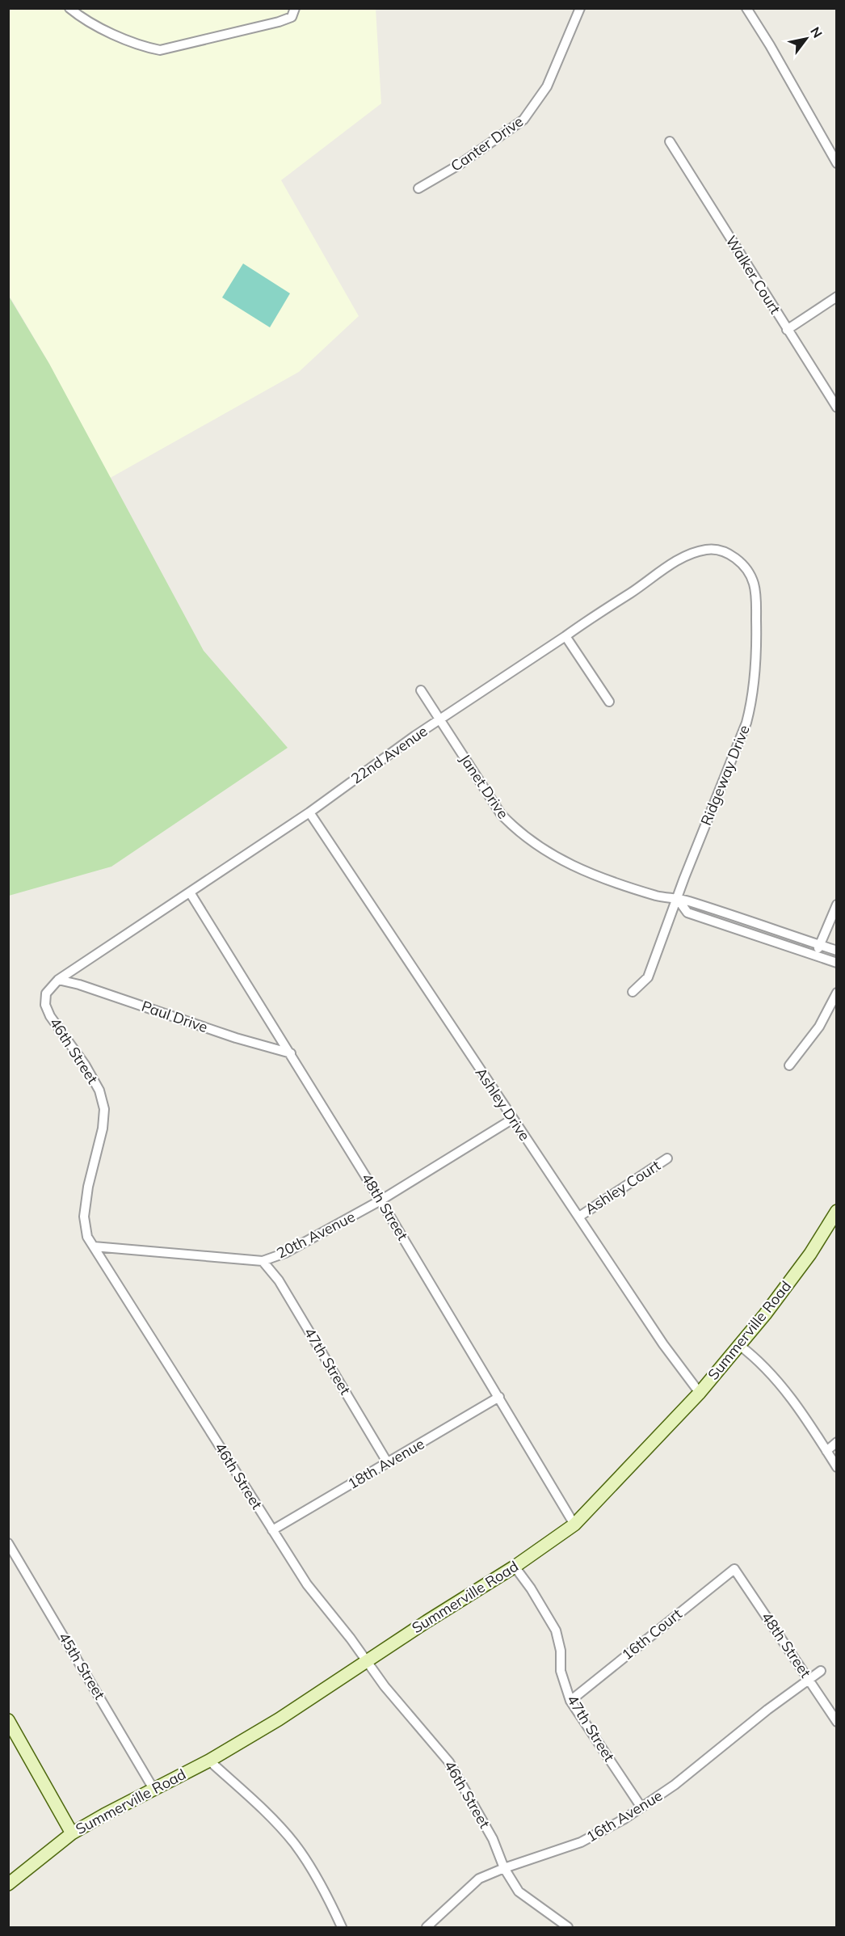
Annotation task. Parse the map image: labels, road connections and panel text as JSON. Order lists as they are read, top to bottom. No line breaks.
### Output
{"streets":{"main road":["Summerville Road"],"street":["Canter Drive","Walker Court","22nd Avenue","Ridgeway Drive","Janet Drive","Paul Drive","46th Street","Ashley Drive","Ashley Court","48th Street","20th Avenue","47th Street","18th Avenue","16th Court","45th Street","16th Avenue"]},"crossings":[["22nd Avenue","Ridgeway Drive"],["22nd Avenue","Janet Drive"],["22nd Avenue","Paul Drive"],["22nd Avenue","46th Street"],["22nd Avenue","Ashley Drive"],["22nd Avenue","48th Street"],["Ridgeway Drive","Janet Drive"],["Paul Drive","46th Street"],["Paul Drive","48th Street"],["46th Street","20th Avenue"],["46th Street","Summerville Road"],["46th Street","18th Avenue"],["46th Street","16th Avenue"],["Ashley Drive","Ashley Court"],["Ashley Drive","20th Avenue"],["Ashley Drive","Summerville Road"],["48th Street","20th Avenue"],["48th Street","Summerville Road"],["48th Street","18th Avenue"],["48th Street","16th Court"],["48th Street","16th Avenue"],["20th Avenue","47th Street"],["Summerville Road","47th Street"],["Summerville Road","45th Street"],["47th Street","18th Avenue"],["47th Street","16th Court"],["47th Street","16th Avenue"]],"north":"top right"}
